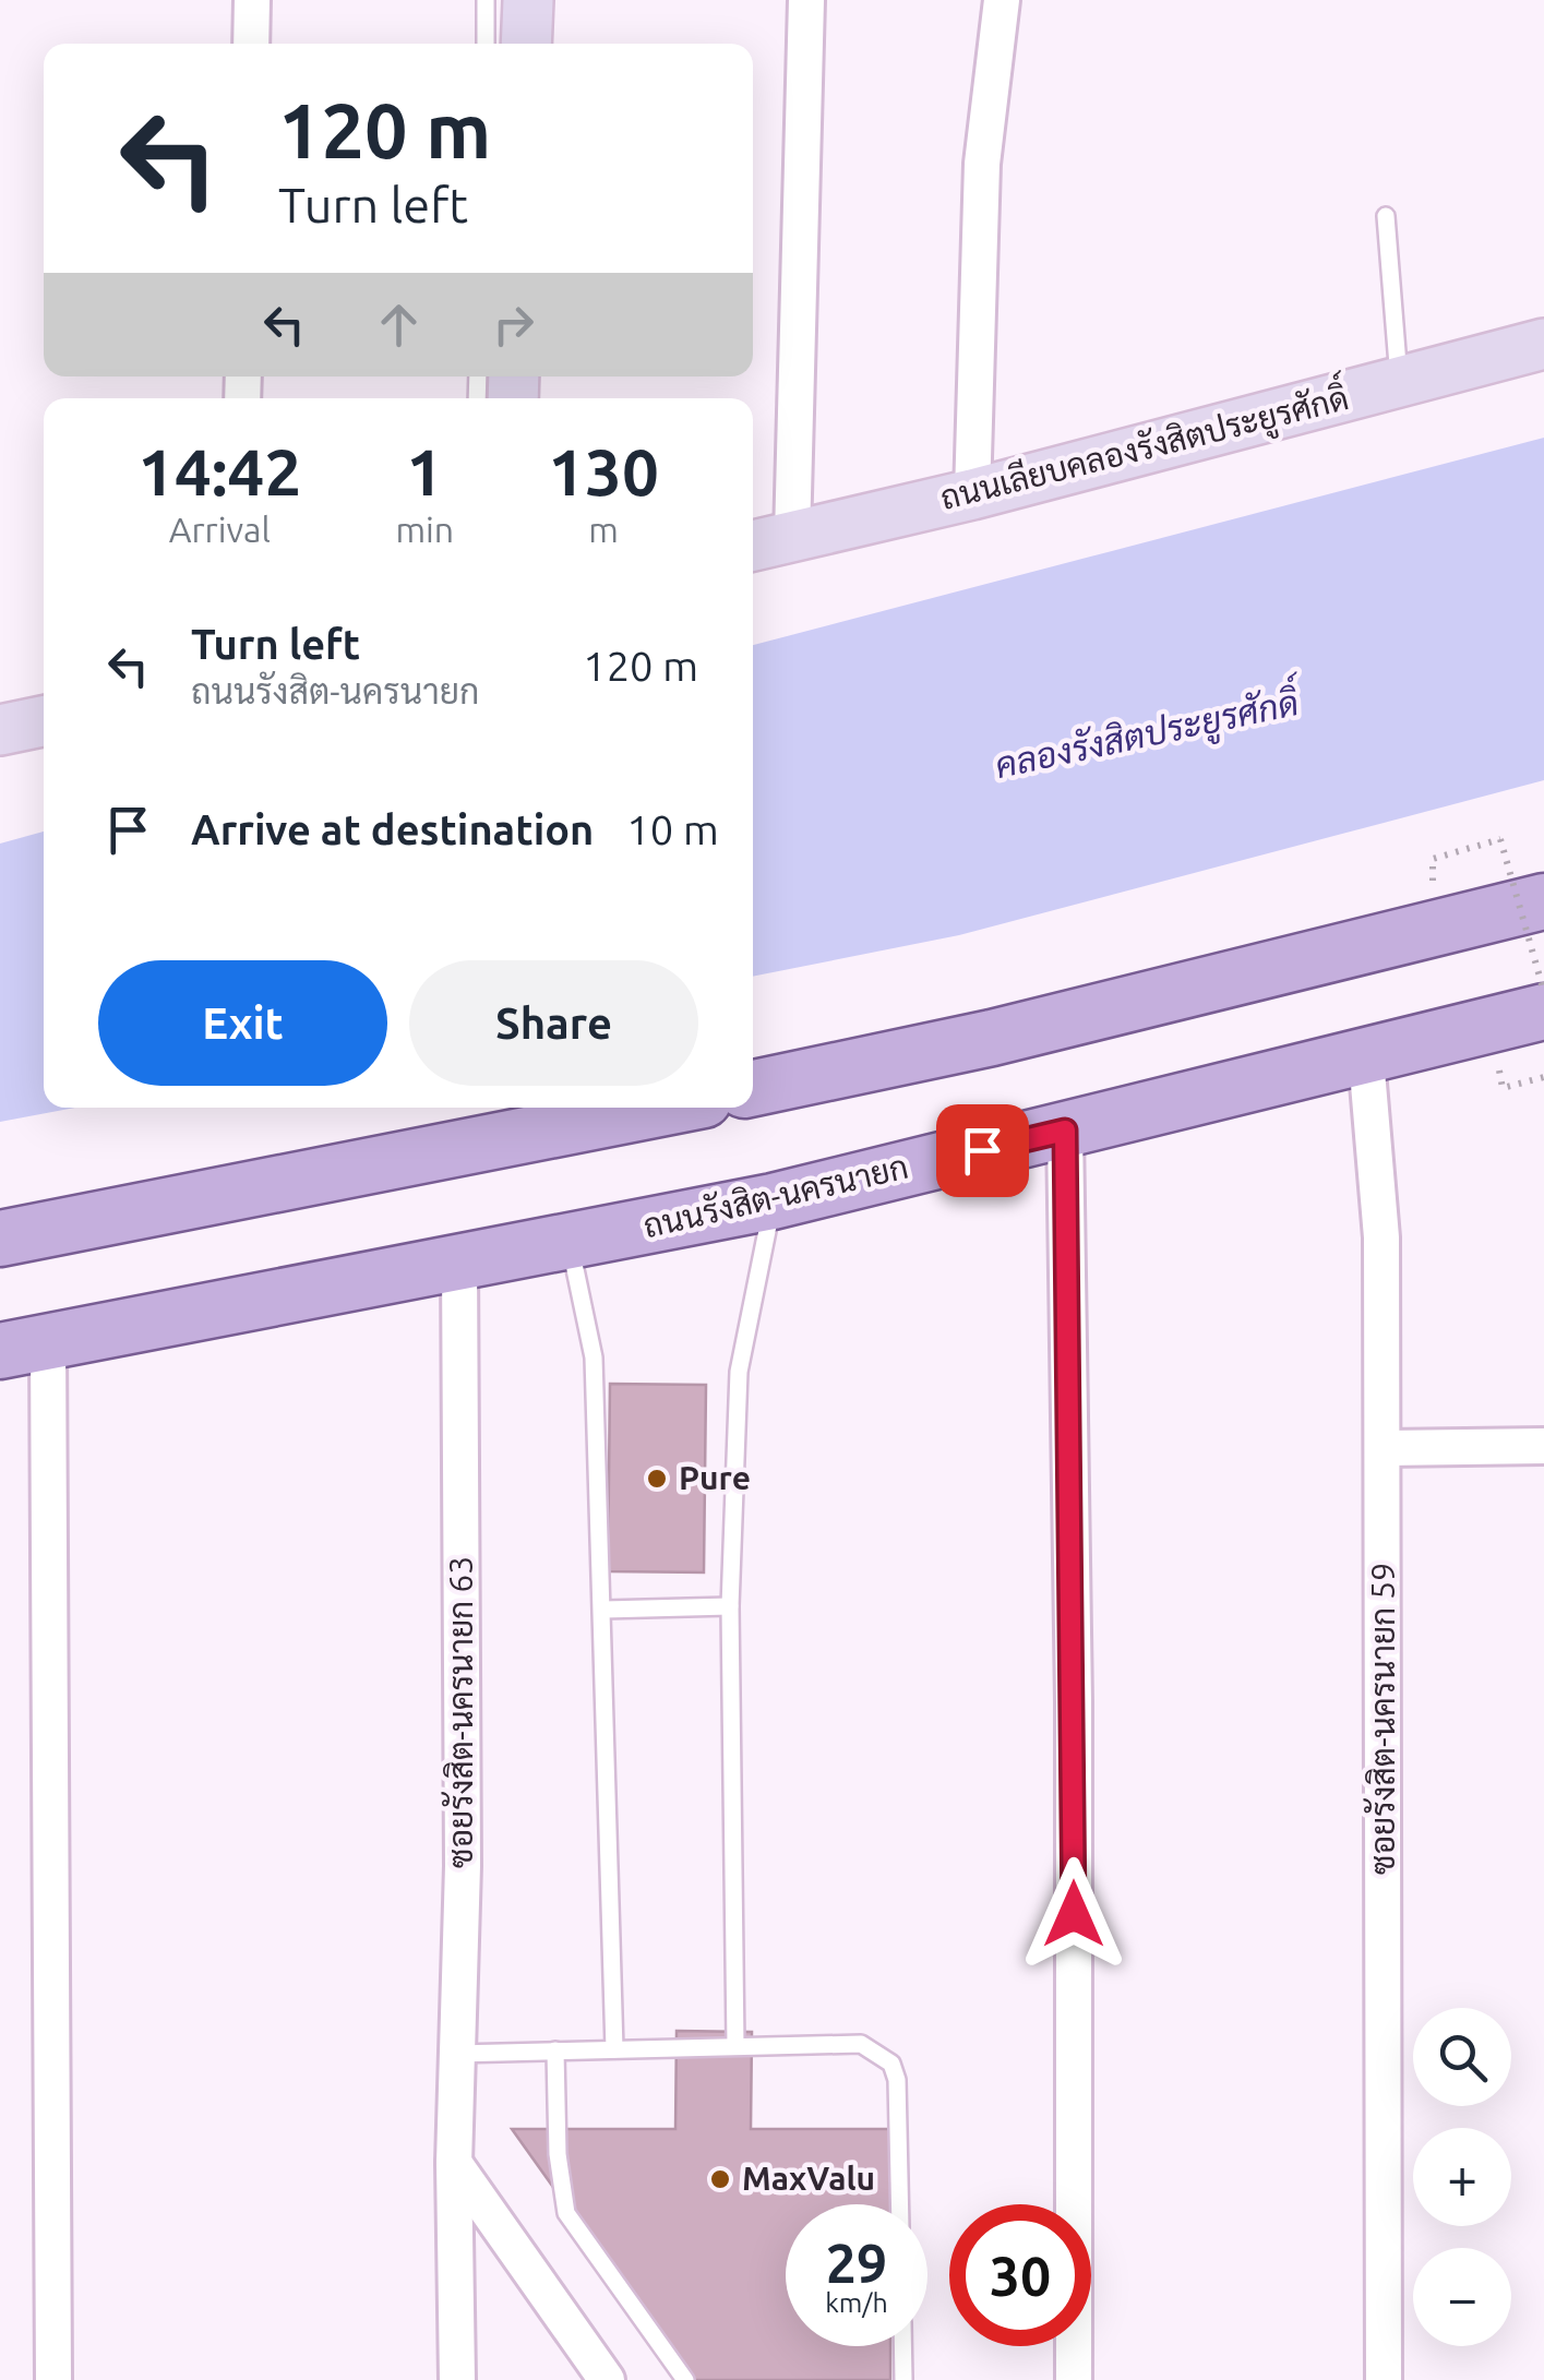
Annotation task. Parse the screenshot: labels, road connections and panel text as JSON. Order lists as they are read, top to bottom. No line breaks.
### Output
{"streets":{"main road":["ถนนรังสิต-นครนายก"],"street":["ถนนเลียบคลองรังสิตประยูรศักดิ์","ซอยรังสิต-นครนายก 63","ซอยรังสิต-นครนายก 59"]},"crossings":[["ถนนรังสิต-นครนายก","ซอยรังสิต-นครนายก 63"],["ถนนรังสิต-นครนายก","ซอยรังสิต-นครนายก 59"]],"water":["คลองรังสิตประยูรศักดิ์"],"places":["Pure","MaxValu"],"page":{"turn":["120 m","Turn left"],"eta":["14:42","Arrival","1","min","130","m"],"list":[{"name":"Turn left","note":"ถนนรังสิต-นครนายก","value":"120 m"},{"name":"Arrive at destination","value":"10 m"}],"buttons":["Exit","Share"],"map_buttons":["+","−"],"speed":"29 km/h","limit":"30"}}
